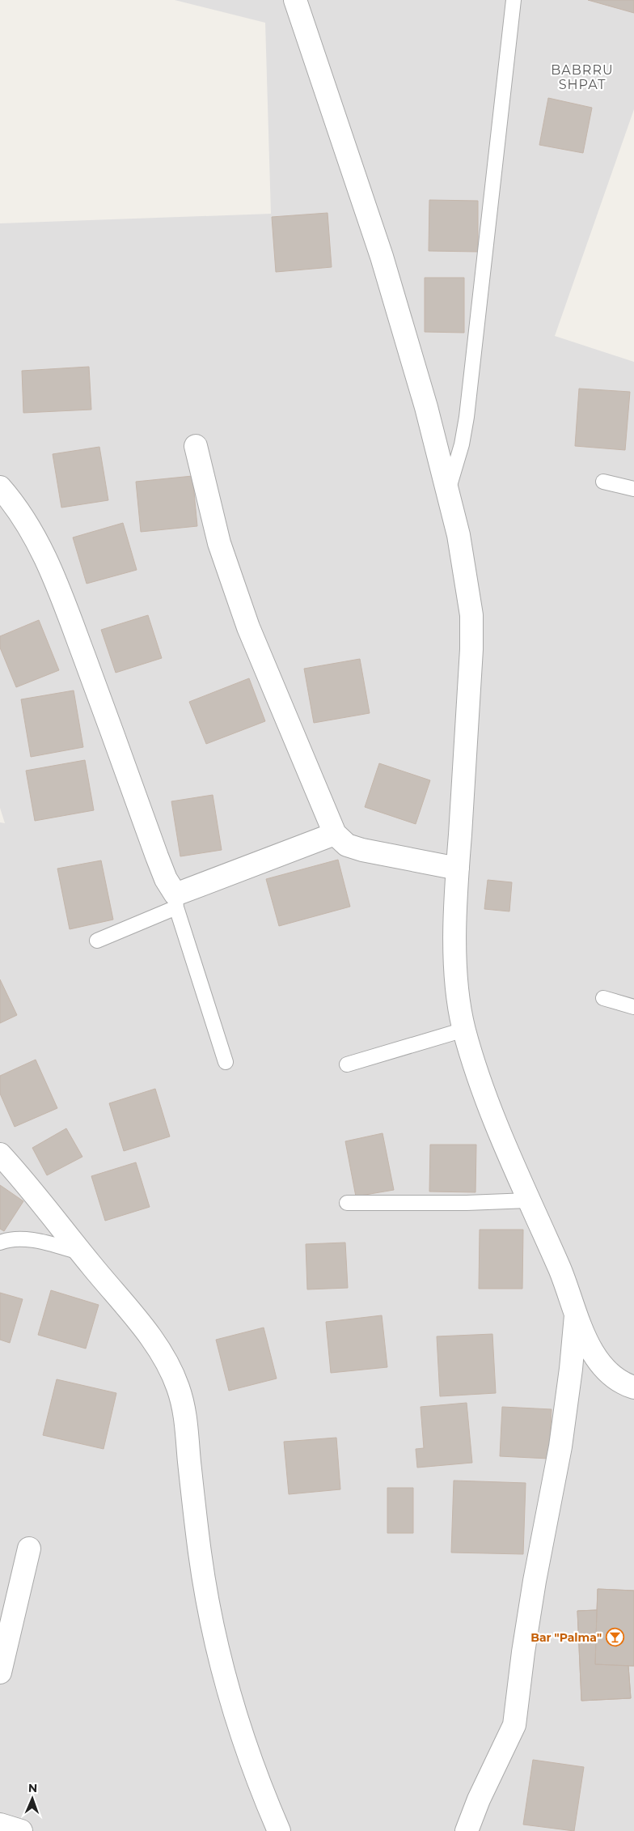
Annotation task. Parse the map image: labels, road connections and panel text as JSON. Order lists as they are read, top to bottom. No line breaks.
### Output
{"districts":["BABRRU SHPAT"],"places":{"bar":["Bar \"Palma\""]},"north":"top"}
